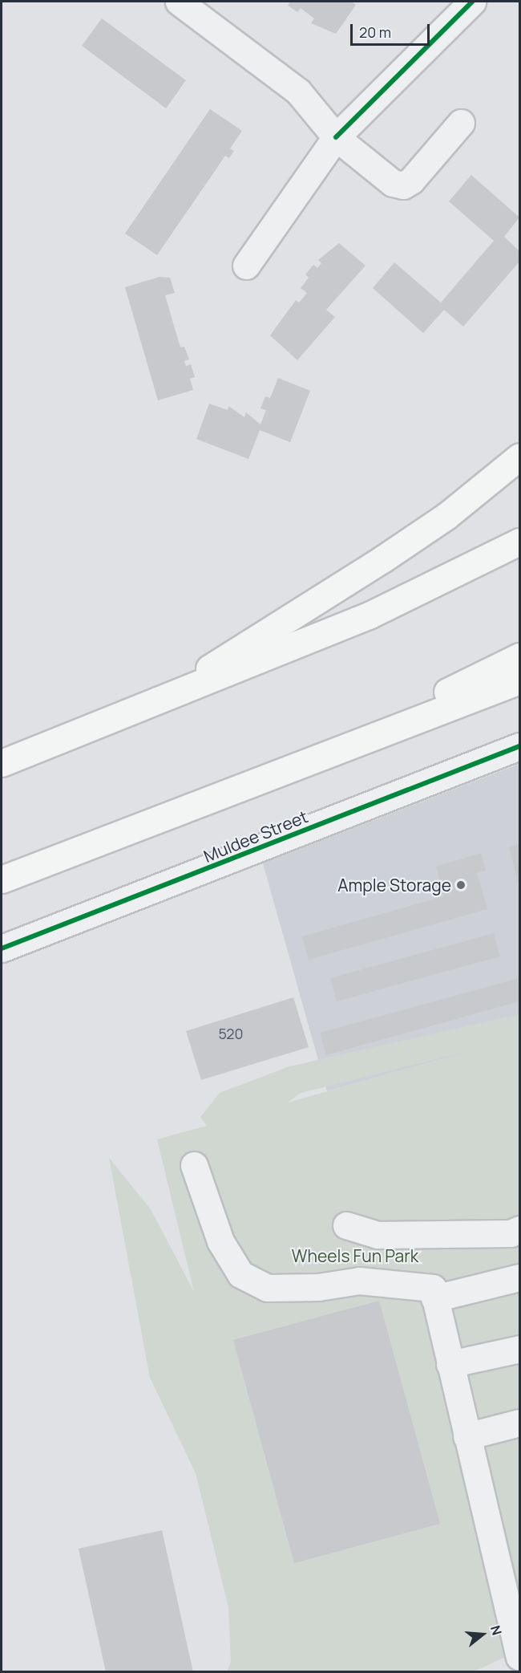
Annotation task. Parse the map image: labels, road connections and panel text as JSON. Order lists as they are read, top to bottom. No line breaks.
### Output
{"streets":{"street":["Muldee Street"]},"parks":["Wheels Fun Park"],"places":["Ample Storage"],"house_numbers":["520"],"scale_bar":"20 m","north":"right"}
